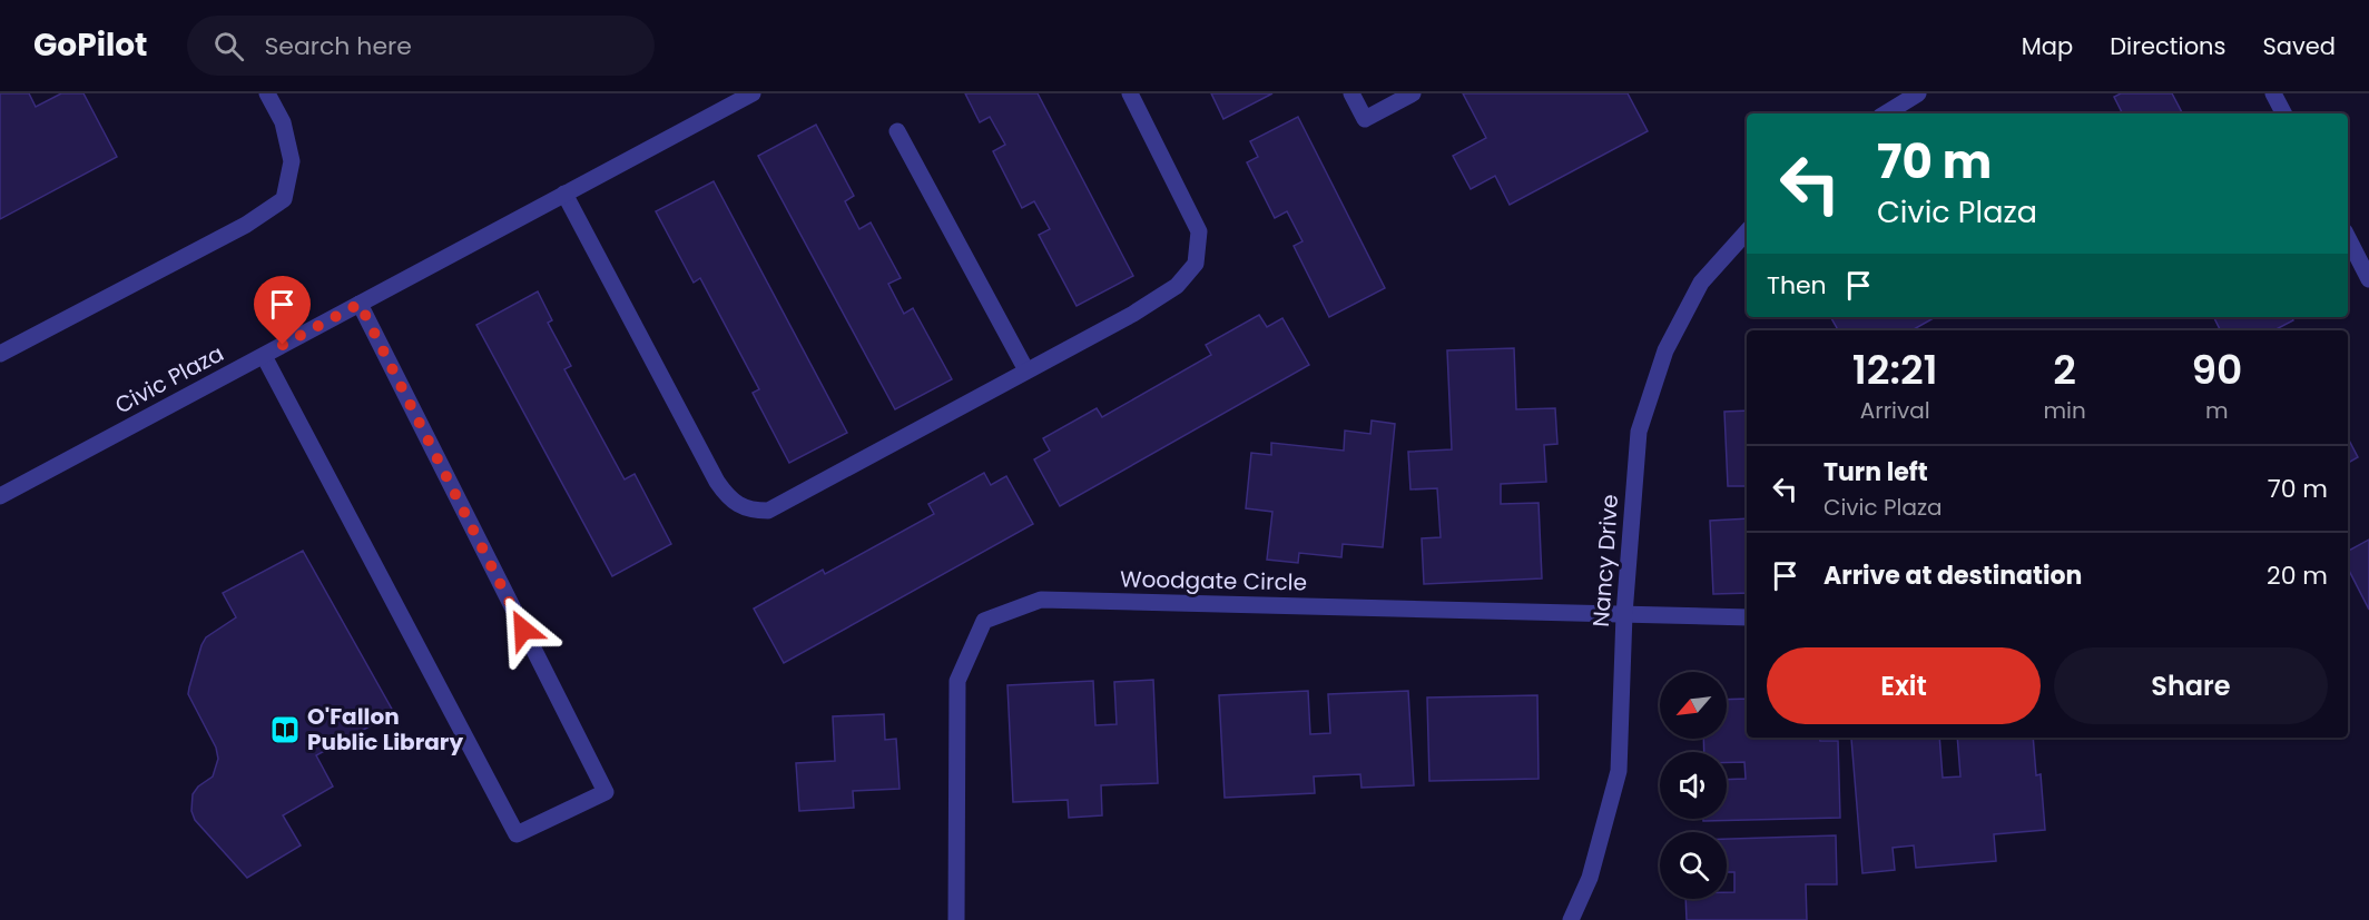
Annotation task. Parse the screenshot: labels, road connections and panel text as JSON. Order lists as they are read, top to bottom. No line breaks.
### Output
{"streets":{"street":["Civic Plaza","Nancy Drive","Woodgate Circle"]},"crossings":[["Nancy Drive","Woodgate Circle"]],"places":{"library":["O'Fallon Public Library"]},"north":"bottom left","page":{"header":"GoPilot","search":"Search here","nav":["Map","Directions","Saved"],"turn":["70 m","Civic Plaza"],"then":"Then","eta":["12:21","Arrival","2","min","90","m"],"list":[{"name":"Turn left","note":"Civic Plaza","value":"70 m"},{"name":"Arrive at destination","value":"20 m"}],"buttons":["Exit","Share"]}}
